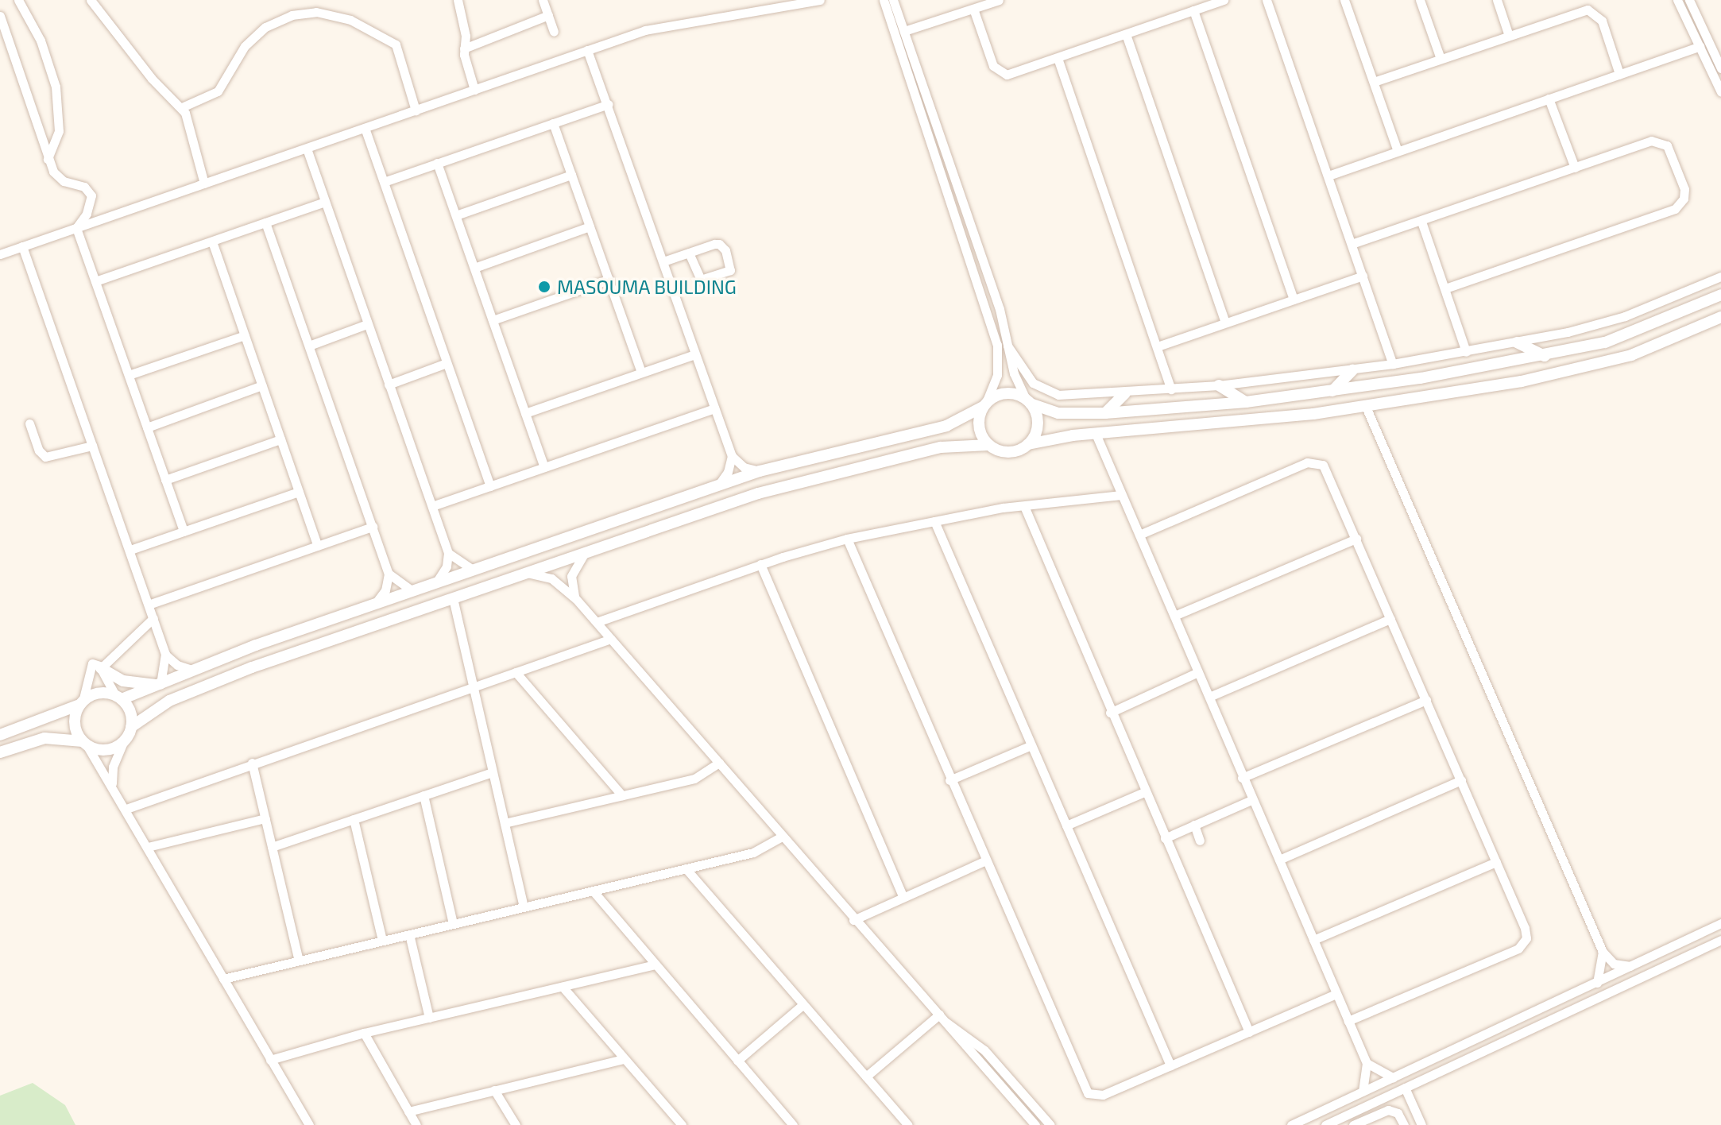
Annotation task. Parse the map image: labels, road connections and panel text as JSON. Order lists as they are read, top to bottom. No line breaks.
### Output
{"places":["MASOUMA BUILDING"]}
